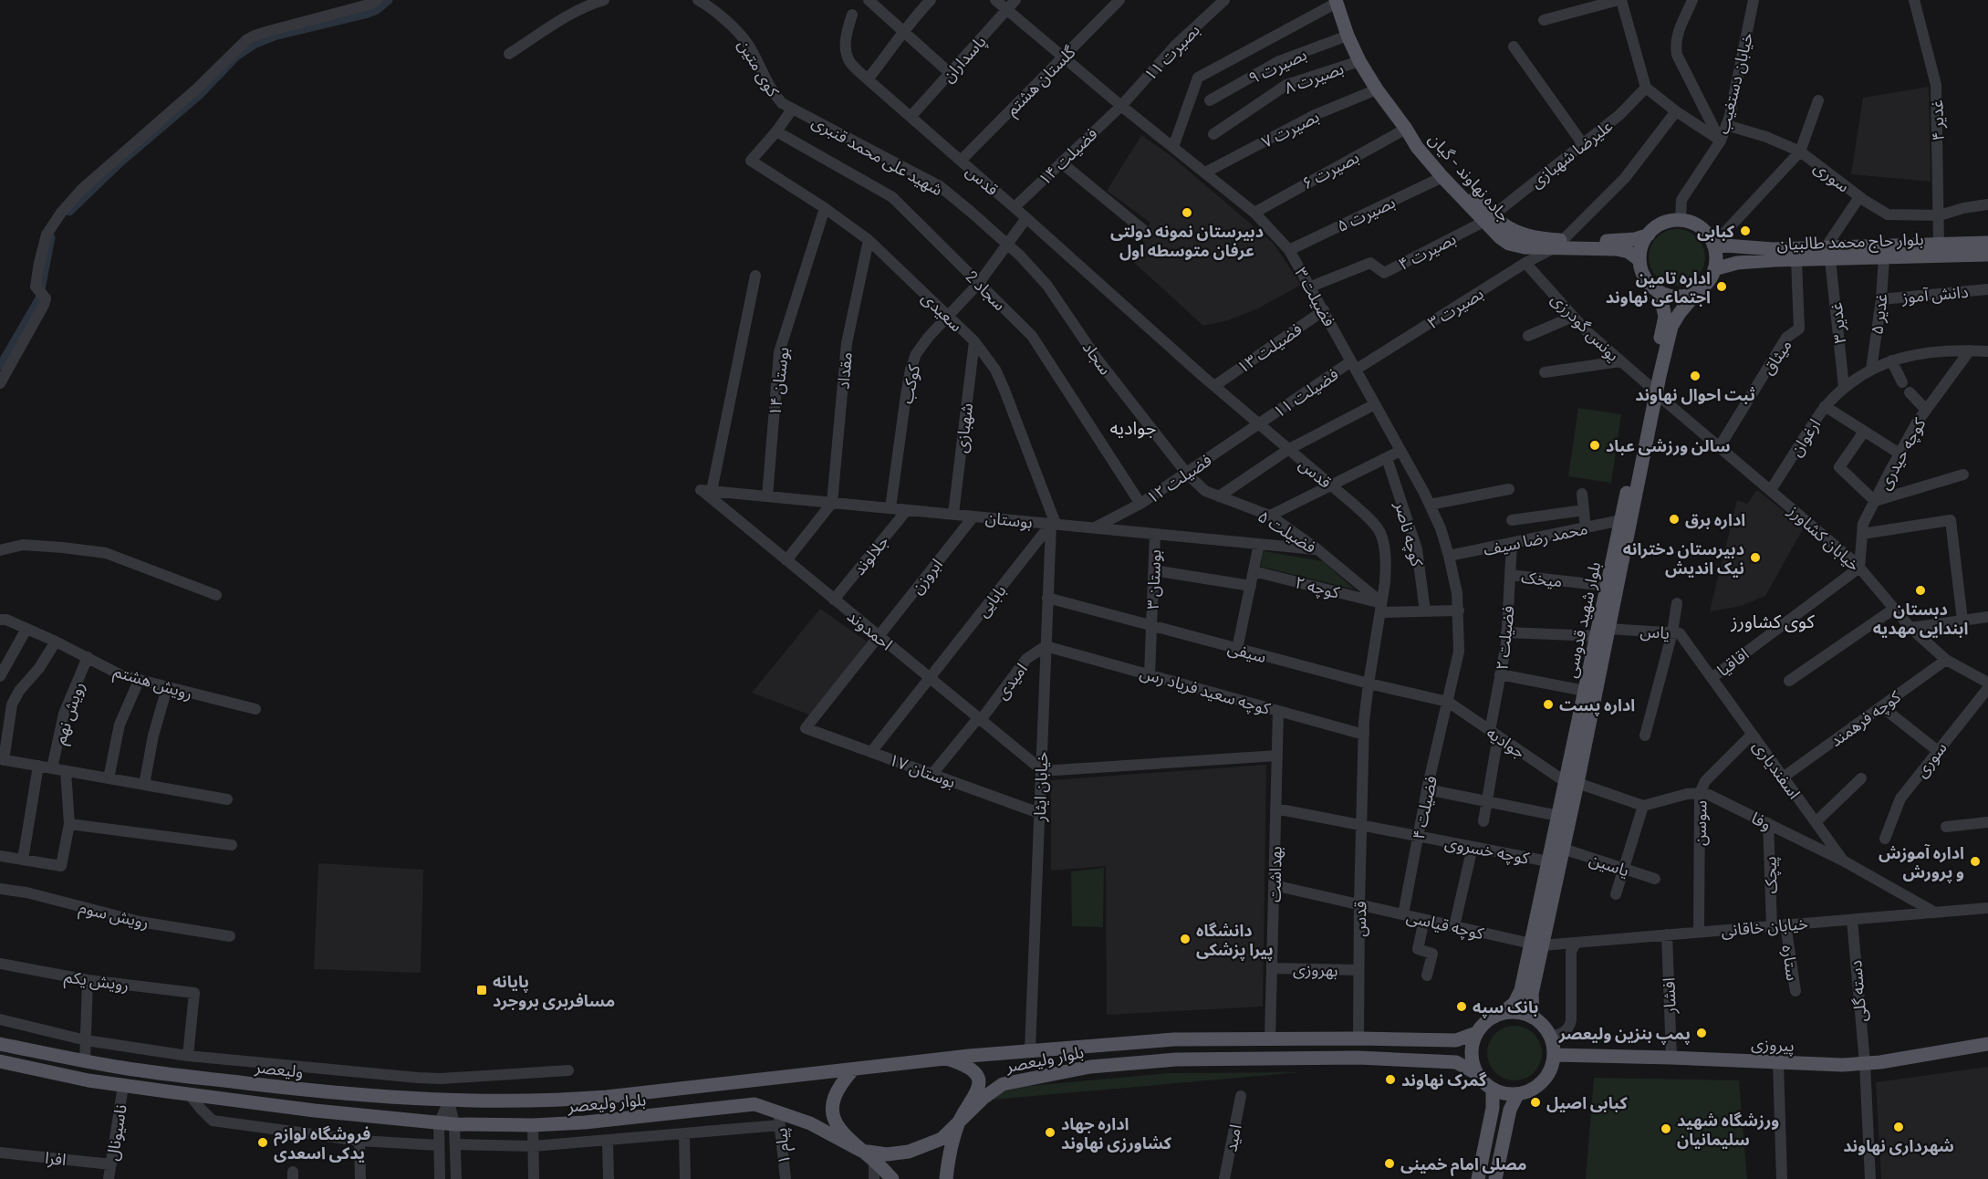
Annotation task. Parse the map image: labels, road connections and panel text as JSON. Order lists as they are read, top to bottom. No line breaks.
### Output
{"streets":{"main road":["جاده نهاوند - گیان","بلوار حاج محمد طالبیان","بلوار شهید قدوسی","پیروزی","بلوار ولیعصر","ولیعصر"],"street":["بصیرت ۱۱","پاسداران","بصیرت ۹","کوی متین","بصیرت ۸","گلستان هشتم","خیابان دستغیب","غدیر ۴","بصیرت ۷","علیرضا شهبازی","شهید علی محمد قنبری","فضیلت ۱۴","بصیرت ۶","سوری","قدس","بصیرت ۵","بصیرت ۴","سجاد 2","دانش آموز","فضیلت ۳","بصیرت ۳","سعیدی","غدیر ۵","غدیر ۳","یونس گودرزی","فضیلت ۱۳","میثاق","سجاد","مقداد","بوستان ۱۴","کوکب","فضیلت ۱۱","شهبازی","ارغوان","کوچه حیدری","فضیلت ۱۲","بوستان","فضیلت ۵","کوچه ناصر","خیابان کشاورز","محمد رضا سیف","جلالوند","ابروزن","میخک","بوستان ۳","کوچه ۲","بابایی","احمدوند","یاس","فضیلت ۲","سیفی","اقاقیا","امیدی","رویش هشتم","کوچه سعید فریاد رس","رویش نهم","کوچه فرهمند","جوادیه","اسفندیاری","بوستان ۱۷","خیابان ایثار","فضیلت ۴","وفا","سوسن","کوچه خسروی","یاسین","بهداشت","پیچک","رویش سوم","کوچه قیاسی","خیابان خاقانی","ستاره","بهروزی","رویش یکم","دسته گلی","افشار","ناسیونال","امید","پیام ۱","افرا"]},"crossings":[["بصیرت ۱۱","فضیلت ۱۴"],["بصیرت ۱۱","فضیلت ۳"],["پاسداران","قدس"],["پاسداران","فضیلت ۳"],["بصیرت ۹","جاده نهاوند - گیان"],["کوی متین","شهید علی محمد قنبری"],["بصیرت ۸","جاده نهاوند - گیان"],["گلستان هشتم","قدس"],["گلستان هشتم","فضیلت ۳"],["خیابان دستغیب","سوری"],["خیابان دستغیب","جاده نهاوند - گیان"],["خیابان دستغیب","بلوار حاج محمد طالبیان"],["خیابان دستغیب","بلوار شهید قدوسی"],["غدیر ۴","سوری"],["غدیر ۴","بلوار حاج محمد طالبیان"],["بصیرت ۷","جاده نهاوند - گیان"],["بصیرت ۷","فضیلت ۳"],["علیرضا شهبازی","جاده نهاوند - گیان"],["علیرضا شهبازی","بصیرت ۴"],["شهید علی محمد قنبری","سجاد"],["شهید علی محمد قنبری","کوکب"],["فضیلت ۱۴","قدس"],["فضیلت ۱۴","فضیلت ۳"],["بصیرت ۶","جاده نهاوند - گیان"],["بصیرت ۶","فضیلت ۳"],["جاده نهاوند - گیان","بصیرت ۵"],["جاده نهاوند - گیان","بلوار حاج محمد طالبیان"],["جاده نهاوند - گیان","بصیرت ۴"],["جاده نهاوند - گیان","بصیرت ۳"],["جاده نهاوند - گیان","بلوار شهید قدوسی"],["قدس","فضیلت ۱۳"],["قدس","کوکب"],["قدس","فضیلت ۱۱"],["قدس","فضیلت ۱۲"],["قدس","فضیلت ۵"],["قدس","کوچه ۲"],["قدس","سیفی"],["قدس","کوچه سعید فریاد رس"],["قدس","کوچه خسروی"],["قدس","کوچه قیاسی"],["قدس","بهروزی"],["قدس","بلوار ولیعصر"],["بصیرت ۵","فضیلت ۳"],["بلوار حاج محمد طالبیان","غدیر ۵"],["بلوار حاج محمد طالبیان","غدیر ۳"],["بلوار حاج محمد طالبیان","میثاق"],["بلوار حاج محمد طالبیان","بلوار شهید قدوسی"],["بصیرت ۴","فضیلت ۳"],["سجاد 2","سعیدی"],["سجاد 2","کوکب"],["سجاد 2","فضیلت ۱۲"],["دانش آموز","غدیر ۵"],["فضیلت ۳","بصیرت ۳"],["فضیلت ۳","فضیلت ۱۳"],["فضیلت ۳","فضیلت ۱۱"],["فضیلت ۳","محمد رضا سیف"],["فضیلت ۳","کوچه ۲"],["فضیلت ۳","سیفی"],["فضیلت ۳","جوادیه"],["فضیلت ۳","فضیلت ۴"],["بصیرت ۳","یونس گودرزی"],["بصیرت ۳","فضیلت ۱۱"],["سعیدی","مقداد"],["سعیدی","بوستان ۱۴"],["سعیدی","کوکب"],["سعیدی","شهبازی"],["سعیدی","بوستان"],["سعیدی","بابایی"],["سعیدی","خیابان ایثار"],["غدیر ۵","ارغوان"],["غدیر ۳","ارغوان"],["یونس گودرزی","خیابان کشاورز"],["یونس گودرزی","بلوار شهید قدوسی"],["میثاق","خیابان کشاورز"],["سجاد","کوکب"],["سجاد","فضیلت ۱۲"],["سجاد","فضیلت ۵"],["مقداد","بوستان"],["بوستان ۱۴","بوستان"],["کوکب","بوستان"],["فضیلت ۱۱","فضیلت ۱۲"],["شهبازی","بوستان"],["ارغوان","کوچه حیدری"],["ارغوان","خیابان کشاورز"],["کوچه حیدری","خیابان کشاورز"],["کوچه حیدری","اقاقیا"],["فضیلت ۱۲","بوستان"],["فضیلت ۱۲","فضیلت ۵"],["بوستان","فضیلت ۵"],["بوستان","جلالوند"],["بوستان","ابروزن"],["بوستان","بوستان ۳"],["بوستان","بابایی"],["بوستان","احمدوند"],["بوستان","خیابان ایثار"],["فضیلت ۵","کوچه ۲"],["کوچه ناصر","کوچه ۲"],["خیابان کشاورز","بلوار شهید قدوسی"],["خیابان کشاورز","اقاقیا"],["خیابان کشاورز","کوچه فرهمند"],["محمد رضا سیف","بلوار شهید قدوسی"],["محمد رضا سیف","فضیلت ۲"],["جلالوند","احمدوند"],["ابروزن","احمدوند"],["ابروزن","بوستان ۱۷"],["میخک","بلوار شهید قدوسی"],["میخک","فضیلت ۲"],["بوستان ۳","سیفی"],["بوستان ۳","کوچه سعید فریاد رس"],["بابایی","احمدوند"],["بابایی","بوستان ۱۷"],["بابایی","خیابان ایثار"],["بلوار شهید قدوسی","یاس"],["بلوار شهید قدوسی","جوادیه"],["بلوار شهید قدوسی","کوچه خسروی"],["بلوار شهید قدوسی","یاسین"],["بلوار شهید قدوسی","کوچه قیاسی"],["بلوار شهید قدوسی","خیابان خاقانی"],["بلوار شهید قدوسی","پیروزی"],["بلوار شهید قدوسی","بلوار ولیعصر"],["احمدوند","امیدی"],["احمدوند","خیابان ایثار"],["یاس","اقاقیا"],["یاس","اسفندیاری"],["فضیلت ۲","جوادیه"],["سیفی","جوادیه"],["سیفی","خیابان ایثار"],["سیفی","فضیلت ۴"],["اقاقیا","اسفندیاری"],["امیدی","کوچه سعید فریاد رس"],["امیدی","بوستان ۱۷"],["امیدی","خیابان ایثار"],["رویش هشتم","رویش نهم"],["کوچه سعید فریاد رس","خیابان ایثار"],["کوچه سعید فریاد رس","بهداشت"],["کوچه فرهمند","اسفندیاری"],["جوادیه","فضیلت ۴"],["اسفندیاری","وفا"],["اسفندیاری","سوسن"],["بوستان ۱۷","خیابان ایثار"],["خیابان ایثار","بلوار ولیعصر"],["فضیلت ۴","کوچه خسروی"],["فضیلت ۴","کوچه قیاسی"],["وفا","سوسن"],["وفا","پیچک"],["وفا","خیابان خاقانی"],["سوسن","خیابان خاقانی"],["کوچه خسروی","بهداشت"],["بهداشت","کوچه قیاسی"],["بهداشت","بهروزی"],["بهداشت","بلوار ولیعصر"],["پیچک","خیابان خاقانی"],["کوچه قیاسی","خیابان خاقانی"],["خیابان خاقانی","ستاره"],["خیابان خاقانی","دسته گلی"],["خیابان خاقانی","افشار"],["دسته گلی","پیروزی"],["افشار","پیروزی"],["پیروزی","بلوار ولیعصر"],["بلوار ولیعصر","ولیعصر"],["بلوار ولیعصر","پیام ۱"],["ناسیونال","افرا"]],"districts":["جوادیه","کوی کشاورز"],"places":{"other":["دبیرستان نمونه دولتی عرفان متوسطه اول","کبابی","اداره تامین اجتماعی نهاوند","ثبت احوال نهاوند","سالن ورزشی عباد","اداره برق","دبیرستان دخترانه نیک اندیش","دبستان ابندایی مهدیه","اداره پست","اداره آموزش و پرورش","دانشگاه پیرا پزشکی","بانک سپه","پمپ بنزین ولیعصر","گمرک نهاوند","کبابی اصیل","شهرداری نهاوند","ورزشگاه شهید سلیمانیان","اداره جهاد کشاورزی نهاوند","فروشگاه لوازم یدکی اسعدی","مصلی امام خمینی"],"transit":["پایانه مسافربری بروجرد"]}}
